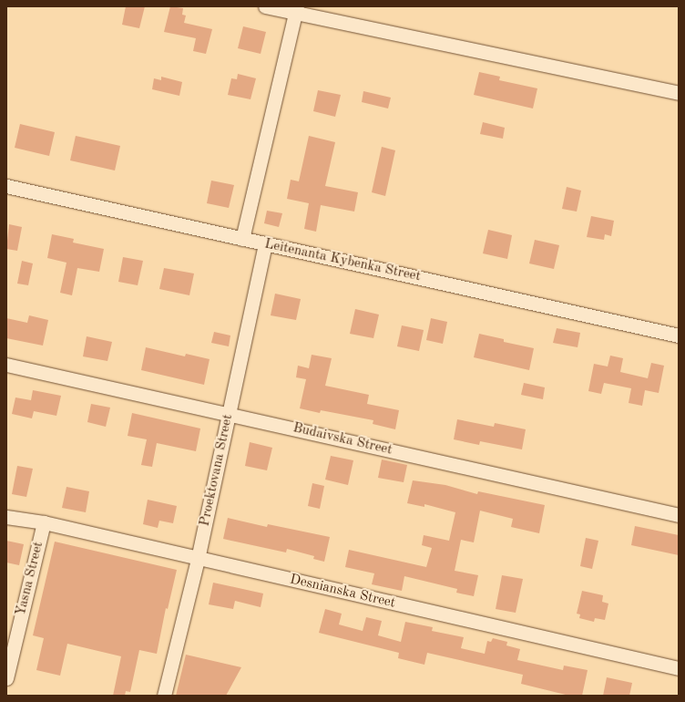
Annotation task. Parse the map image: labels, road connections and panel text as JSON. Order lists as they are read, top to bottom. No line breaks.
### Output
{"streets":{"street":["Leitenanta Kybenka Street","Budaivska Street","Proektovana Street","Yasna Street","Desnianska Street"]},"crossings":[["Leitenanta Kybenka Street","Proektovana Street"],["Budaivska Street","Proektovana Street"],["Proektovana Street","Desnianska Street"],["Yasna Street","Desnianska Street"]]}
